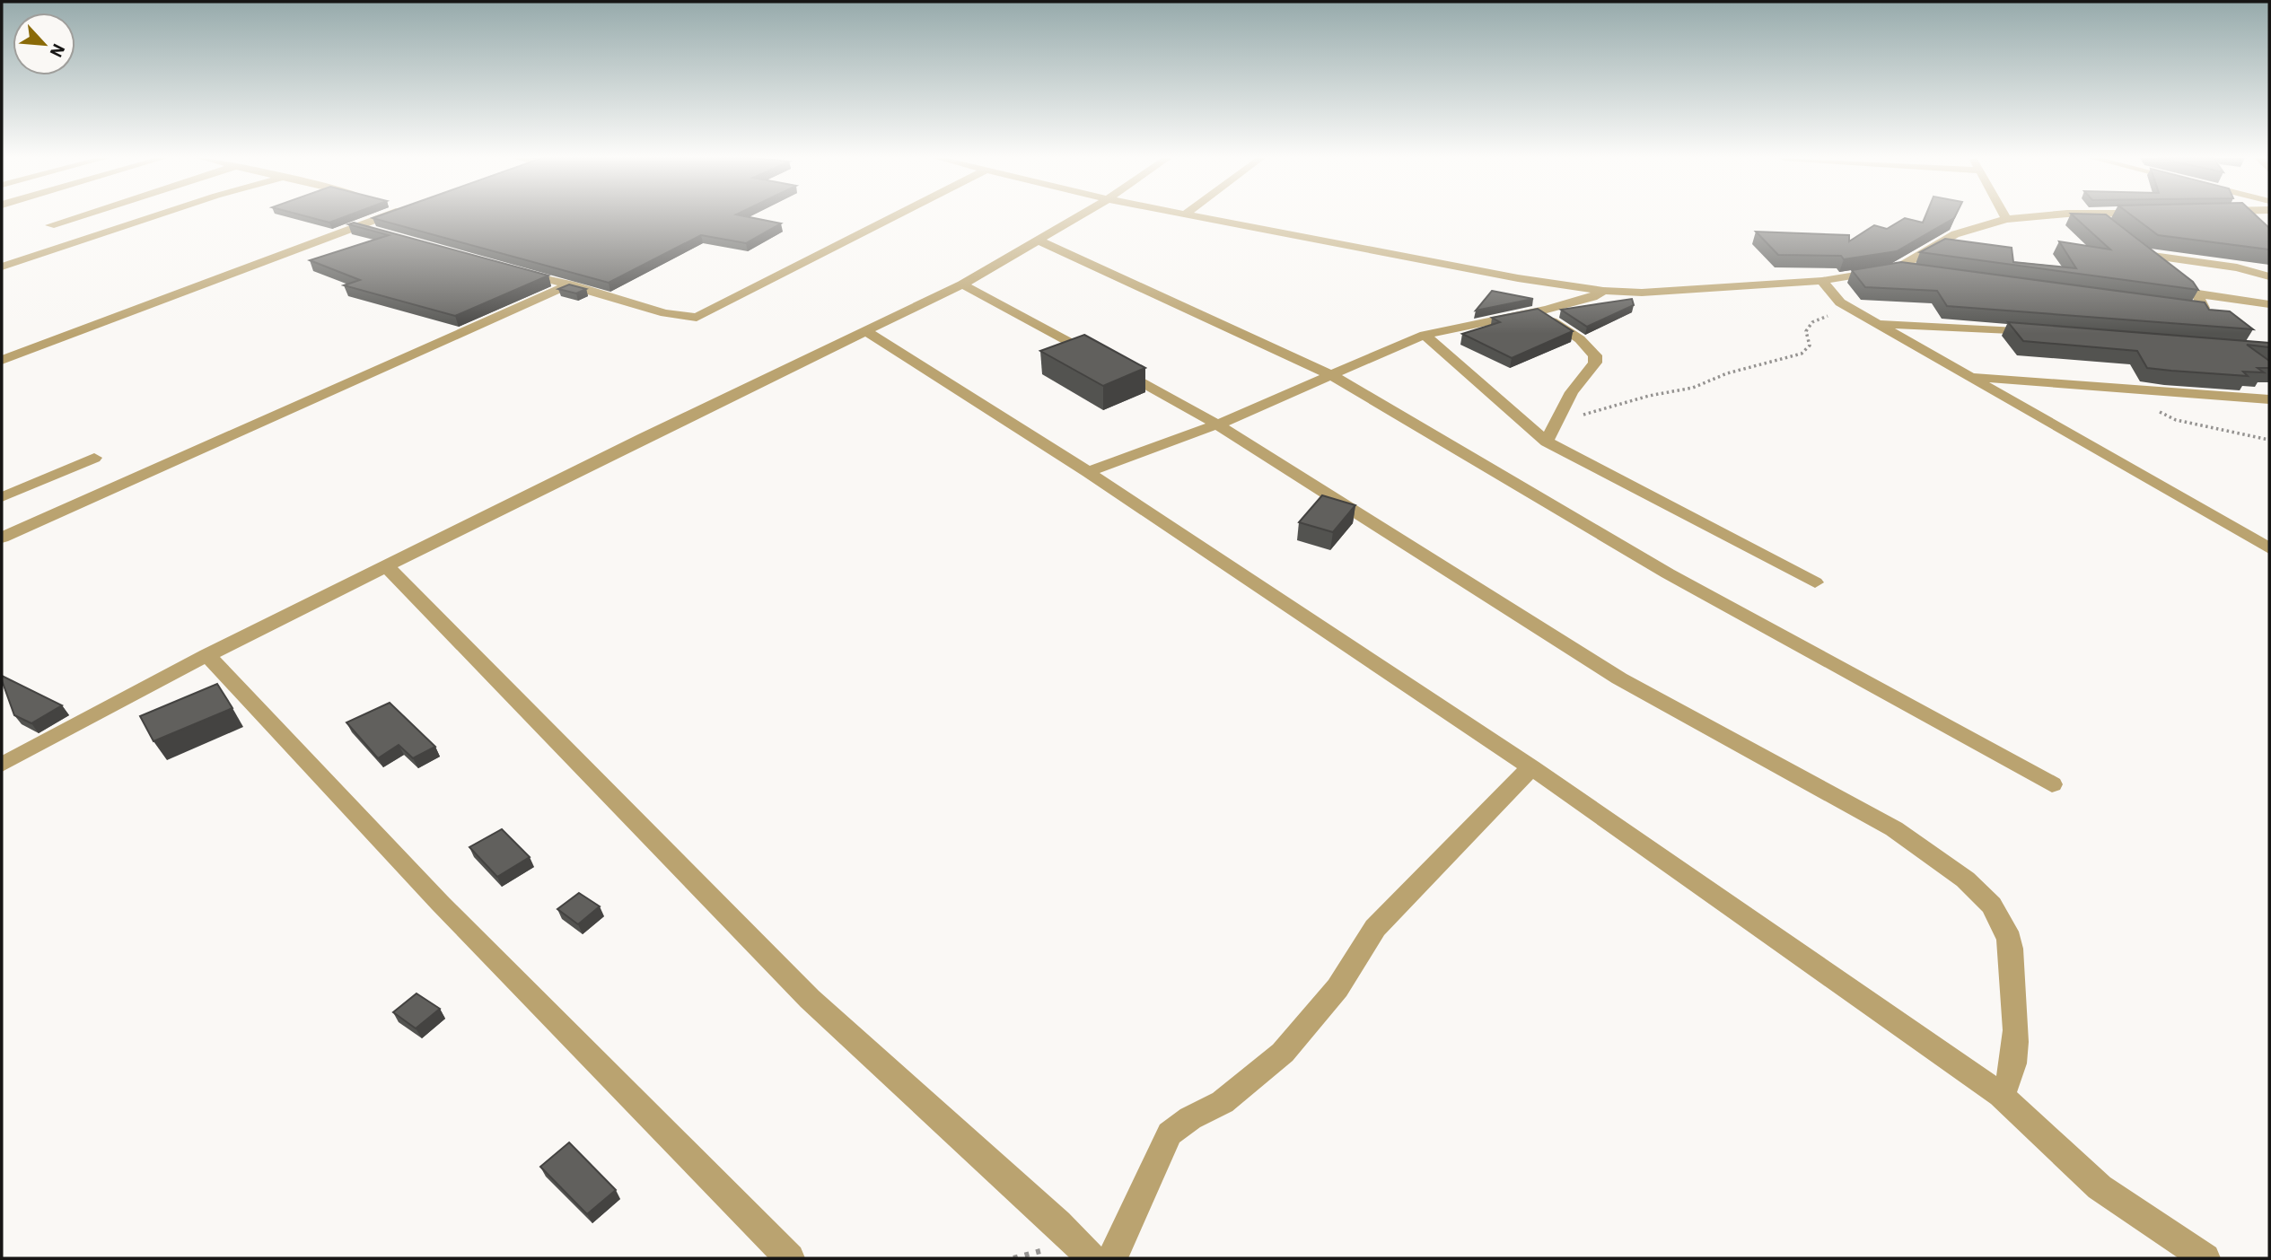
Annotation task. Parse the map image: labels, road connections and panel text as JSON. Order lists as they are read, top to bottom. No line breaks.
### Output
{"north":"bottom right"}
